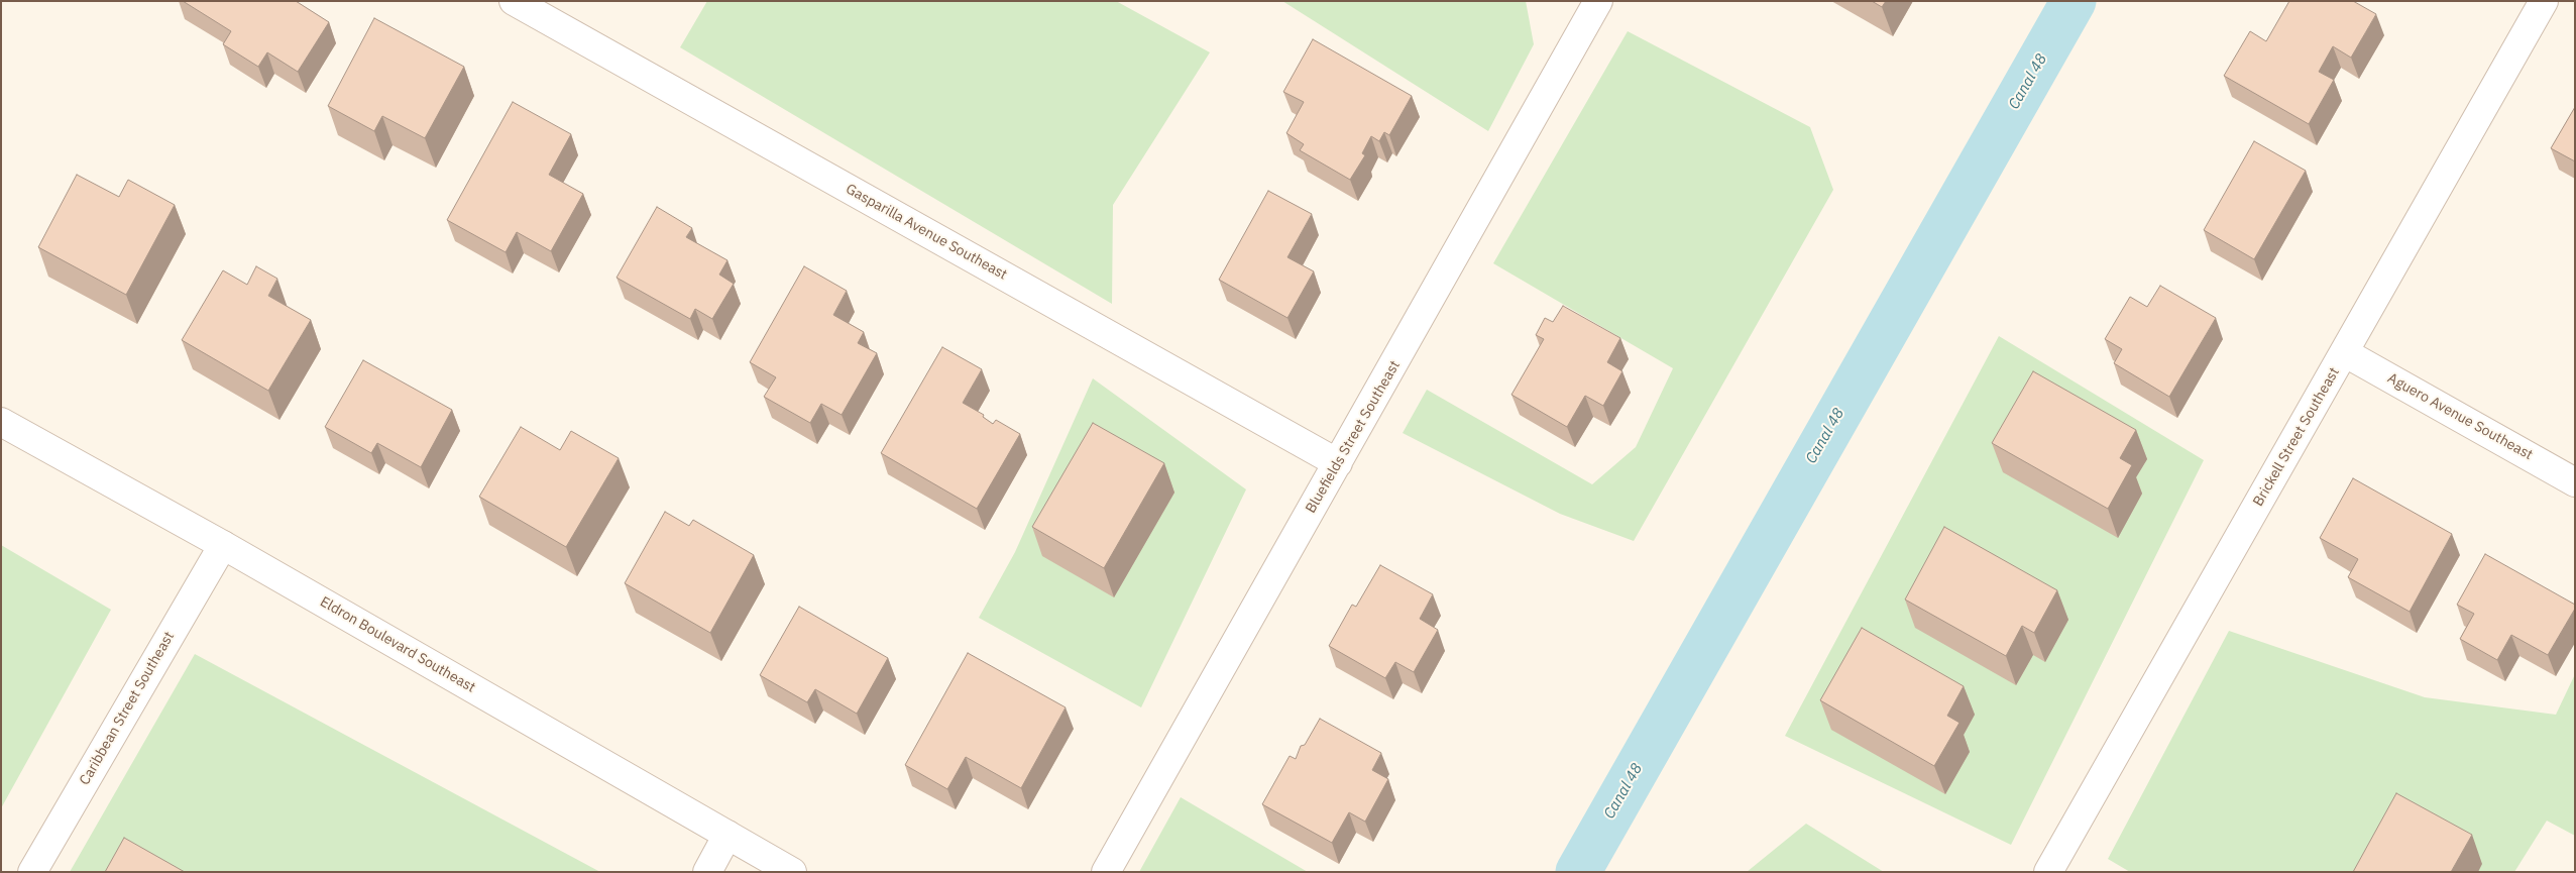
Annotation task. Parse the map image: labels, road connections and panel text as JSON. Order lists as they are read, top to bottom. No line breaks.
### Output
{"streets":{"street":["Gasparilla Avenue Southeast","Aguero Avenue Southeast","Bluefields Street Southeast","Brickell Street Southeast","Eldron Boulevard Southeast","Caribbean Street Southeast"]},"crossings":[["Gasparilla Avenue Southeast","Bluefields Street Southeast"],["Aguero Avenue Southeast","Brickell Street Southeast"],["Eldron Boulevard Southeast","Caribbean Street Southeast"]],"water":["Canal 48"]}
